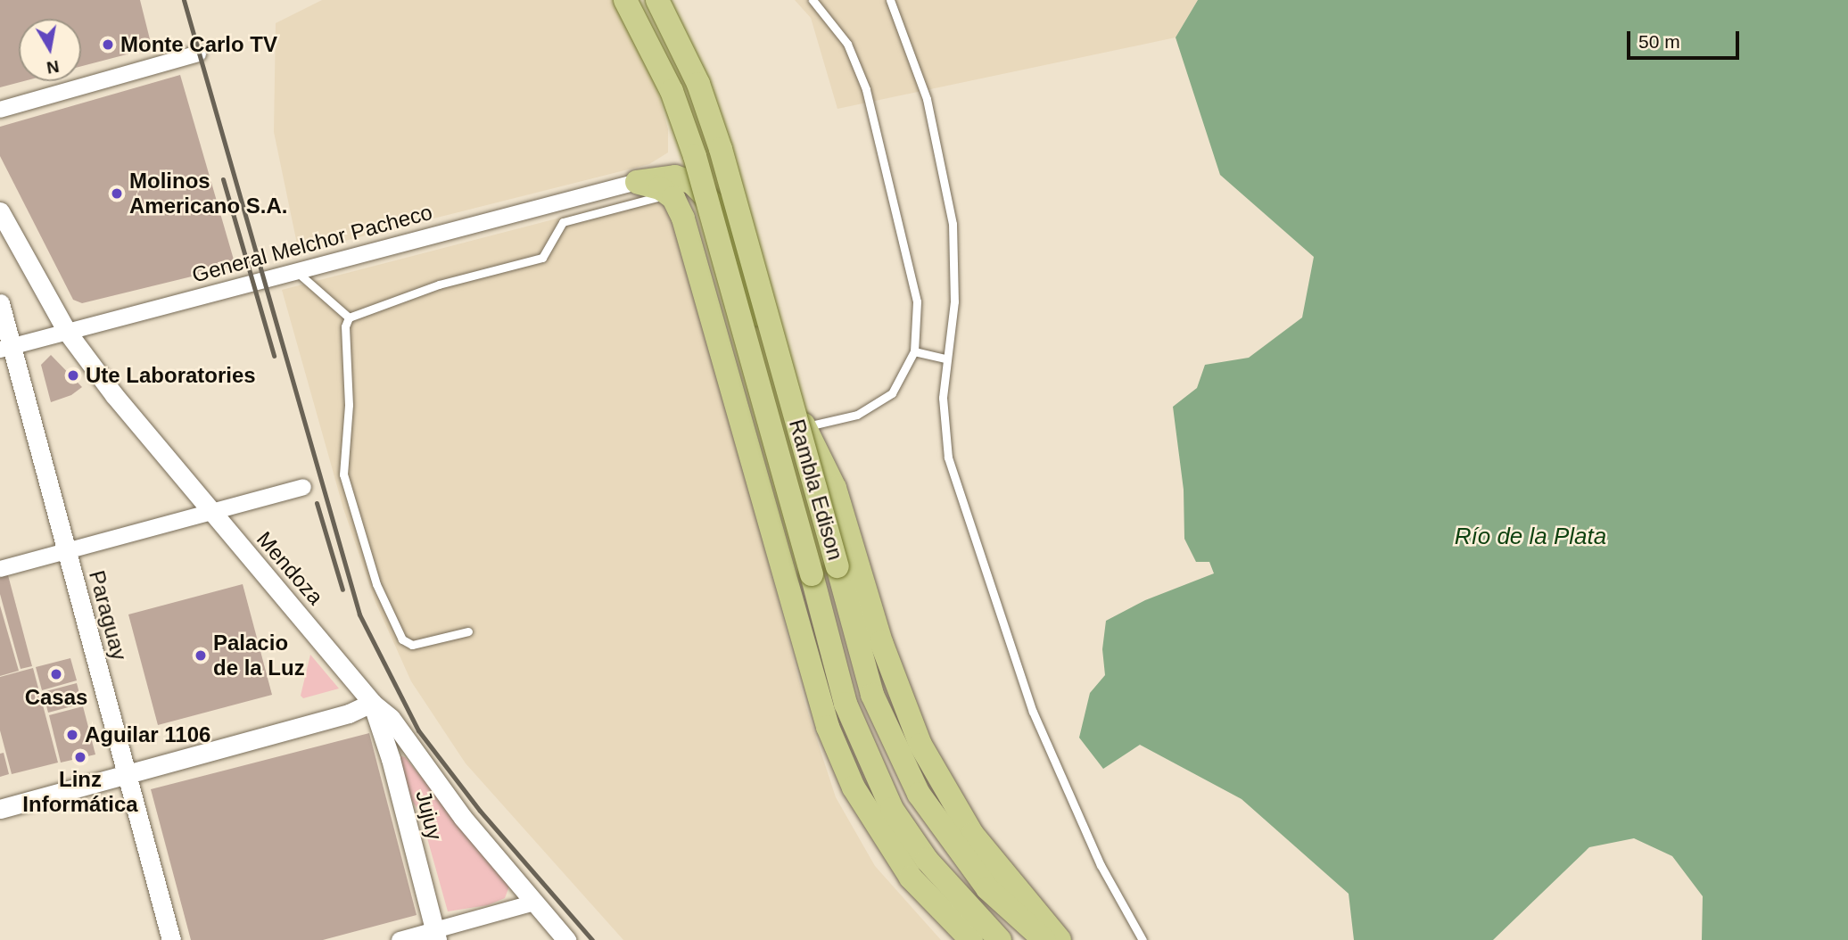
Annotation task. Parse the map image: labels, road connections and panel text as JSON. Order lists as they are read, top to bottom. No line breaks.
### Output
{"streets":{"main road":["Rambla Edison"],"street":["General Melchor Pacheco","Mendoza","Paraguay","Jujuy"]},"crossings":[["General Melchor Pacheco","Mendoza"],["General Melchor Pacheco","Paraguay"],["Mendoza","Jujuy"]],"water":["Río de la Plata"],"places":["Monte Carlo TV","Molinos Americano S.A.","Ute Laboratories","Palacio de la Luz","Casas","Aguilar 1106","Linz Informática"],"scale_bar":"50 m","north":"bottom"}
